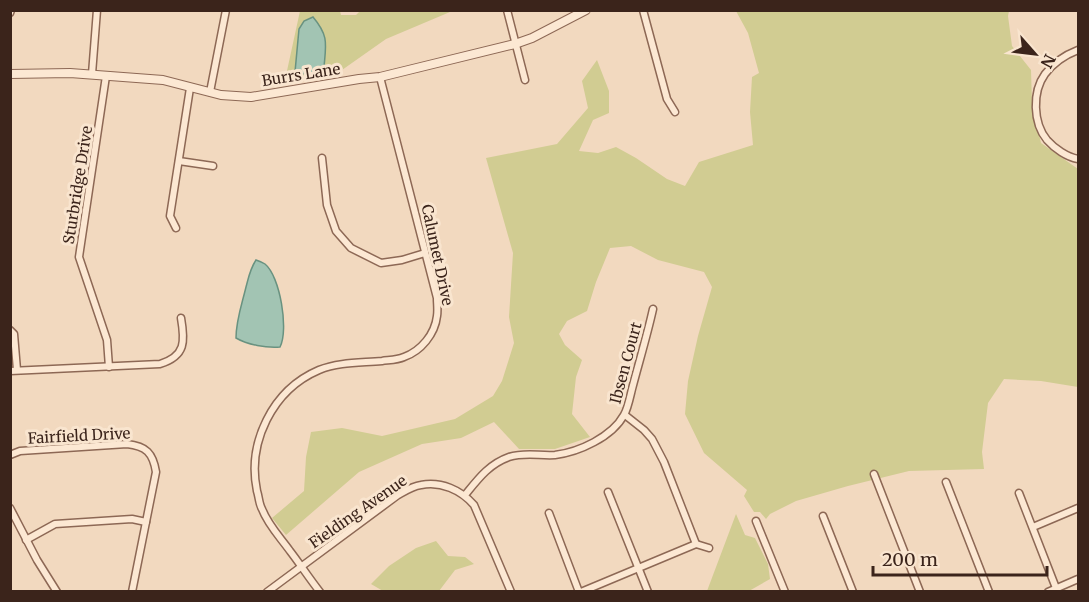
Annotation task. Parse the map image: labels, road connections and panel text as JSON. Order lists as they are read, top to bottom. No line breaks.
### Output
{"streets":{"street":["Burrs Lane","Sturbridge Drive","Calumet Drive","Ibsen Court","Fairfield Drive","Fielding Avenue"]},"crossings":[["Burrs Lane","Sturbridge Drive"],["Burrs Lane","Calumet Drive"],["Calumet Drive","Fielding Avenue"],["Ibsen Court","Fielding Avenue"]],"scale_bar":"200 m","north":"bottom right"}
